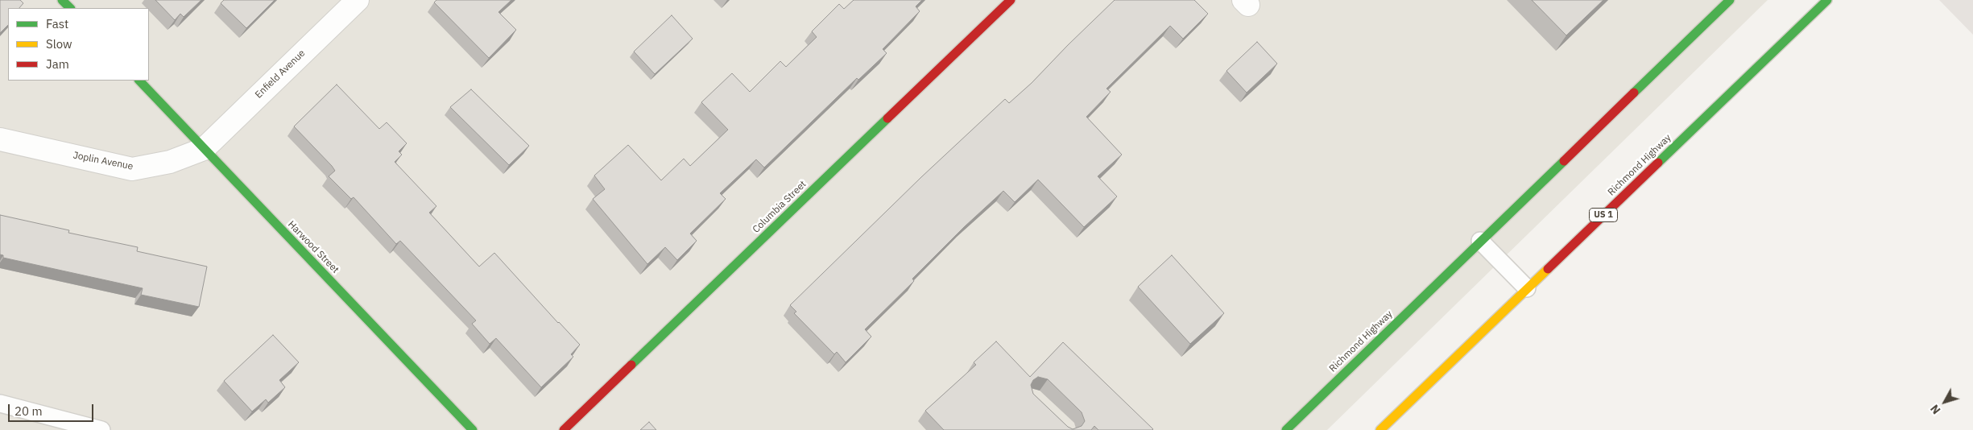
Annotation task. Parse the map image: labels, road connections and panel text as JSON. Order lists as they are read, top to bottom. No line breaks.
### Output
{"streets":{"main road":["Richmond Highway","Columbia Street","US 1","Harwood Street"],"street":["Enfield Avenue","Joplin Avenue"]},"crossings":[["Enfield Avenue","Joplin Avenue"],["Enfield Avenue","Harwood Street"],["Joplin Avenue","Harwood Street"]],"legend":["Fast","Slow","Jam"],"scale_bar":"20 m","north":"bottom left"}
